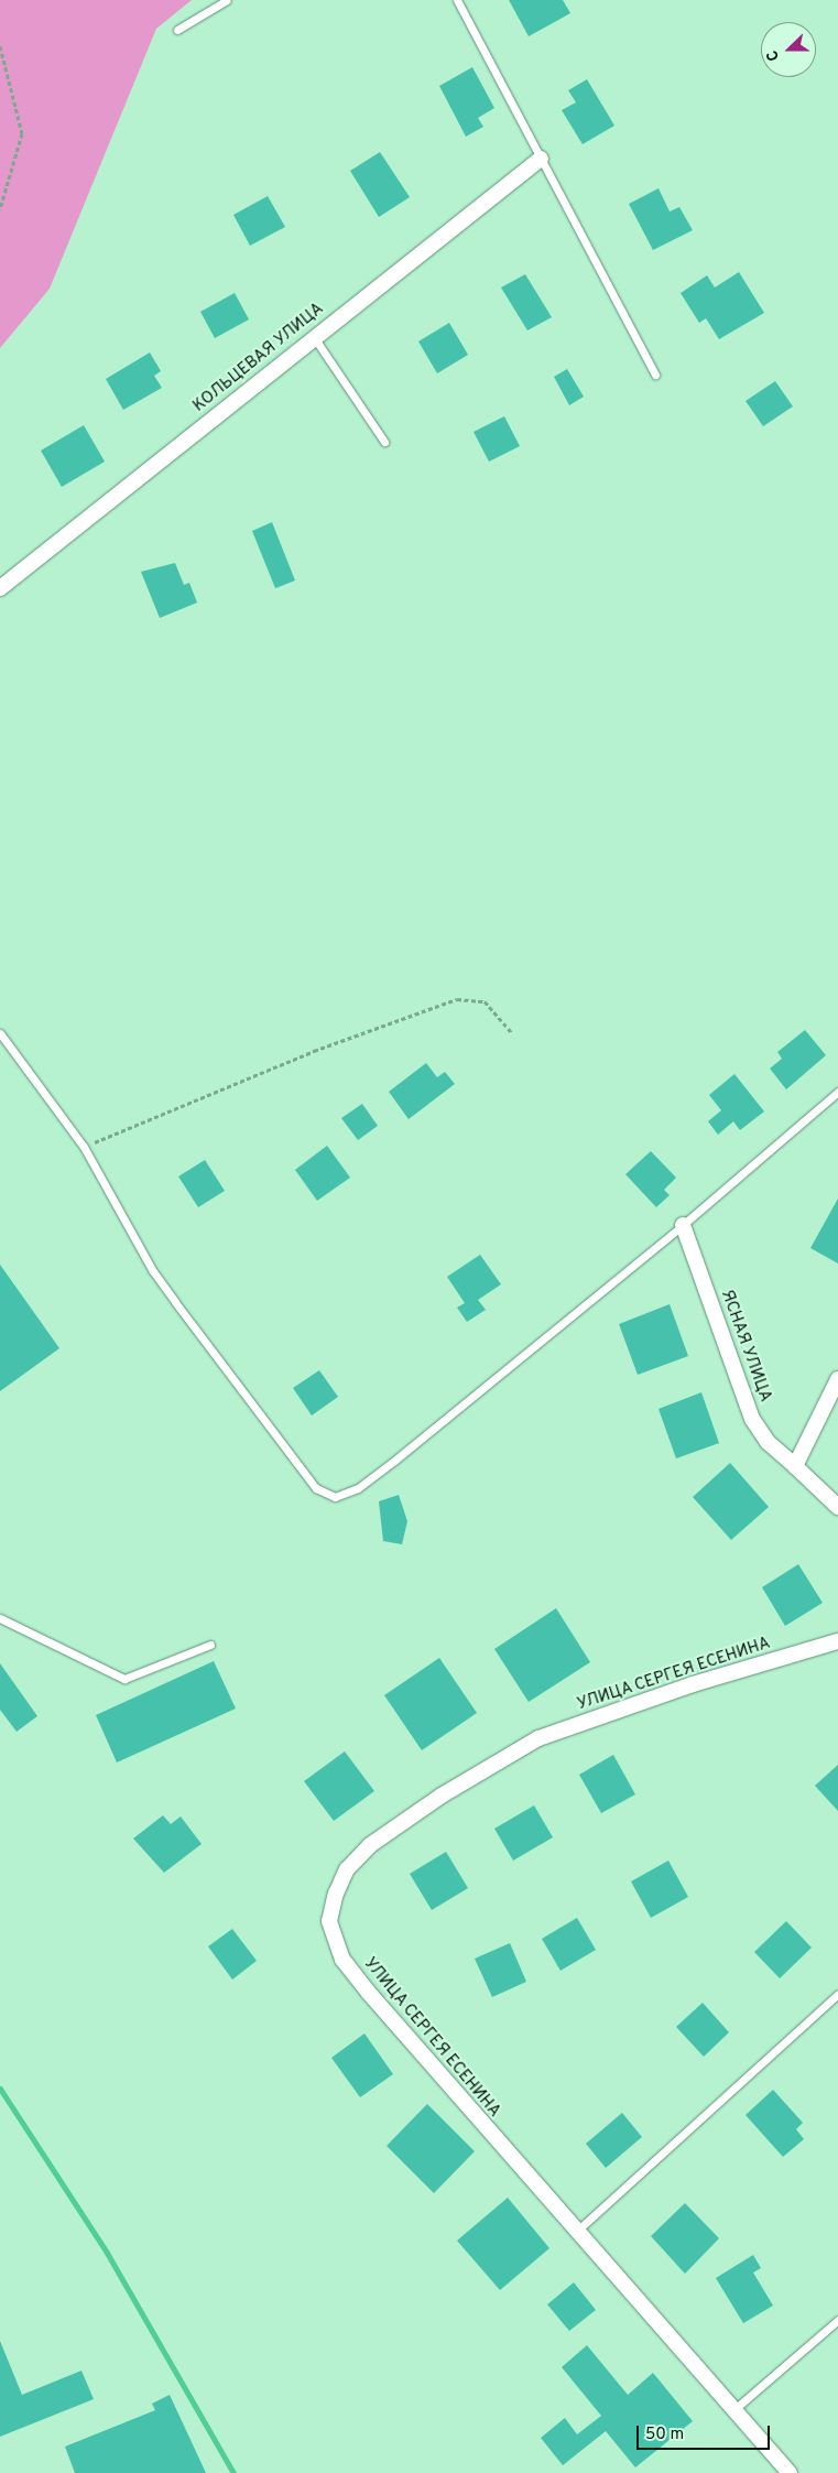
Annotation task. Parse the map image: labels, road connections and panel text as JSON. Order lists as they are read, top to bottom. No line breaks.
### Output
{"streets":{"street":["КОЛЬЦЕВАЯ УЛИЦА","ЯСНАЯ УЛИЦА","УЛИЦА СЕРГЕЯ ЕСЕНИНА"]},"scale_bar":"50 m","north":"left"}
